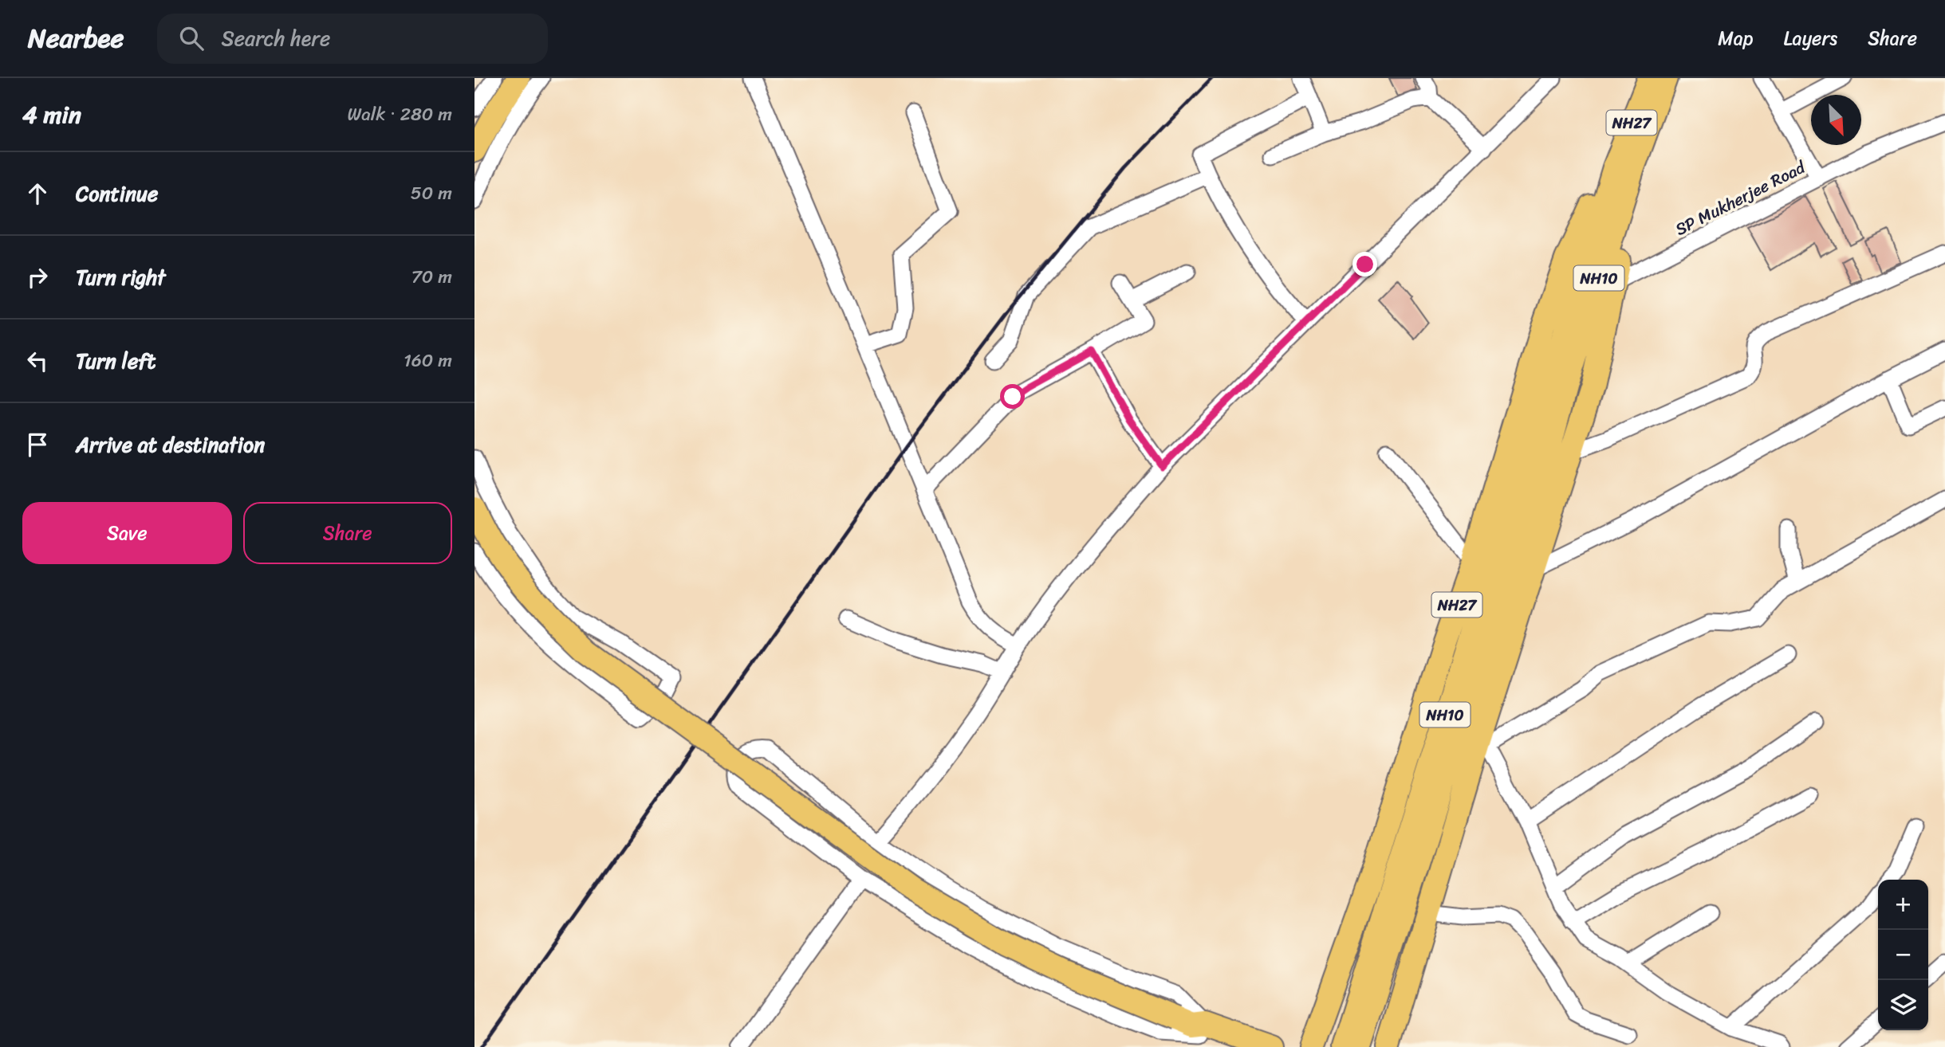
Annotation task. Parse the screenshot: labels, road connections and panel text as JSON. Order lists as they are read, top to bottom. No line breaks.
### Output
{"streets":{"highway":["NH27","NH10"],"street":["SP Mukherjee Road"]},"crossings":[["NH27","SP Mukherjee Road"],["NH27","NH10"]],"north":"bottom right","page":{"header":"Nearbee","search":"Search here","nav":["Map","Layers","Share"],"heading":["4 min","Walk · 280 m"],"list":[["Continue","50 m"],["Turn right","70 m"],["Turn left","160 m"],"Arrive at destination"],"buttons":["Save","Share"],"map_buttons":["+","−"]}}
